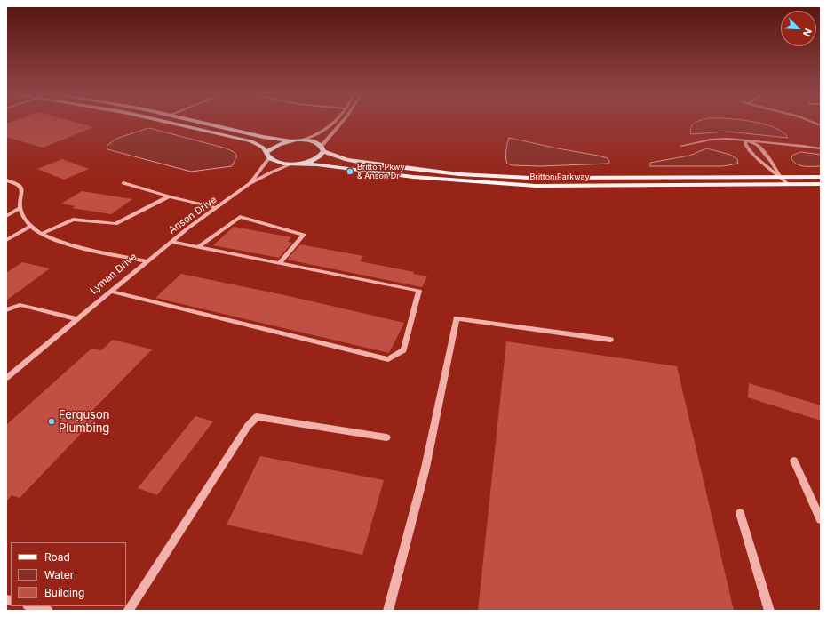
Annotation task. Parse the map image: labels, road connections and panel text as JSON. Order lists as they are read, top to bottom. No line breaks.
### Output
{"streets":{"main road":["Britton Parkway"],"street":["Anson Drive","Lyman Drive"]},"crossings":[["Britton Parkway","Anson Drive"],["Anson Drive","Lyman Drive"]],"places":["Britton Pkwy & Anson Dr","Ferguson Plumbing"],"legend":["Road","Water","Building"],"north":"bottom right"}
